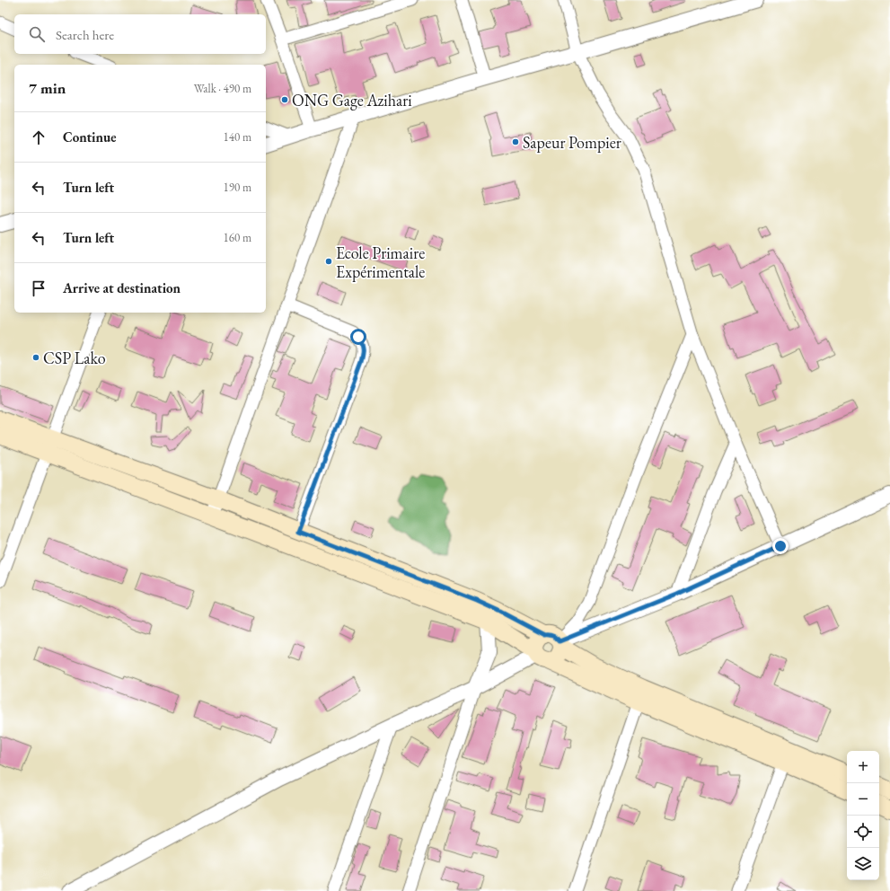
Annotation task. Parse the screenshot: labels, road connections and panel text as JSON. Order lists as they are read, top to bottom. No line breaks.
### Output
{"places":["ONG Gage Azihari","Sapeur Pompier","Ecole Primaire Expérimentale","CSP Lako"],"page":{"search":"Search here","heading":["7 min","Walk · 490 m"],"list":[["Continue","140 m"],["Turn left","190 m"],["Turn left","160 m"],"Arrive at destination"],"map_buttons":["+","−"]}}
